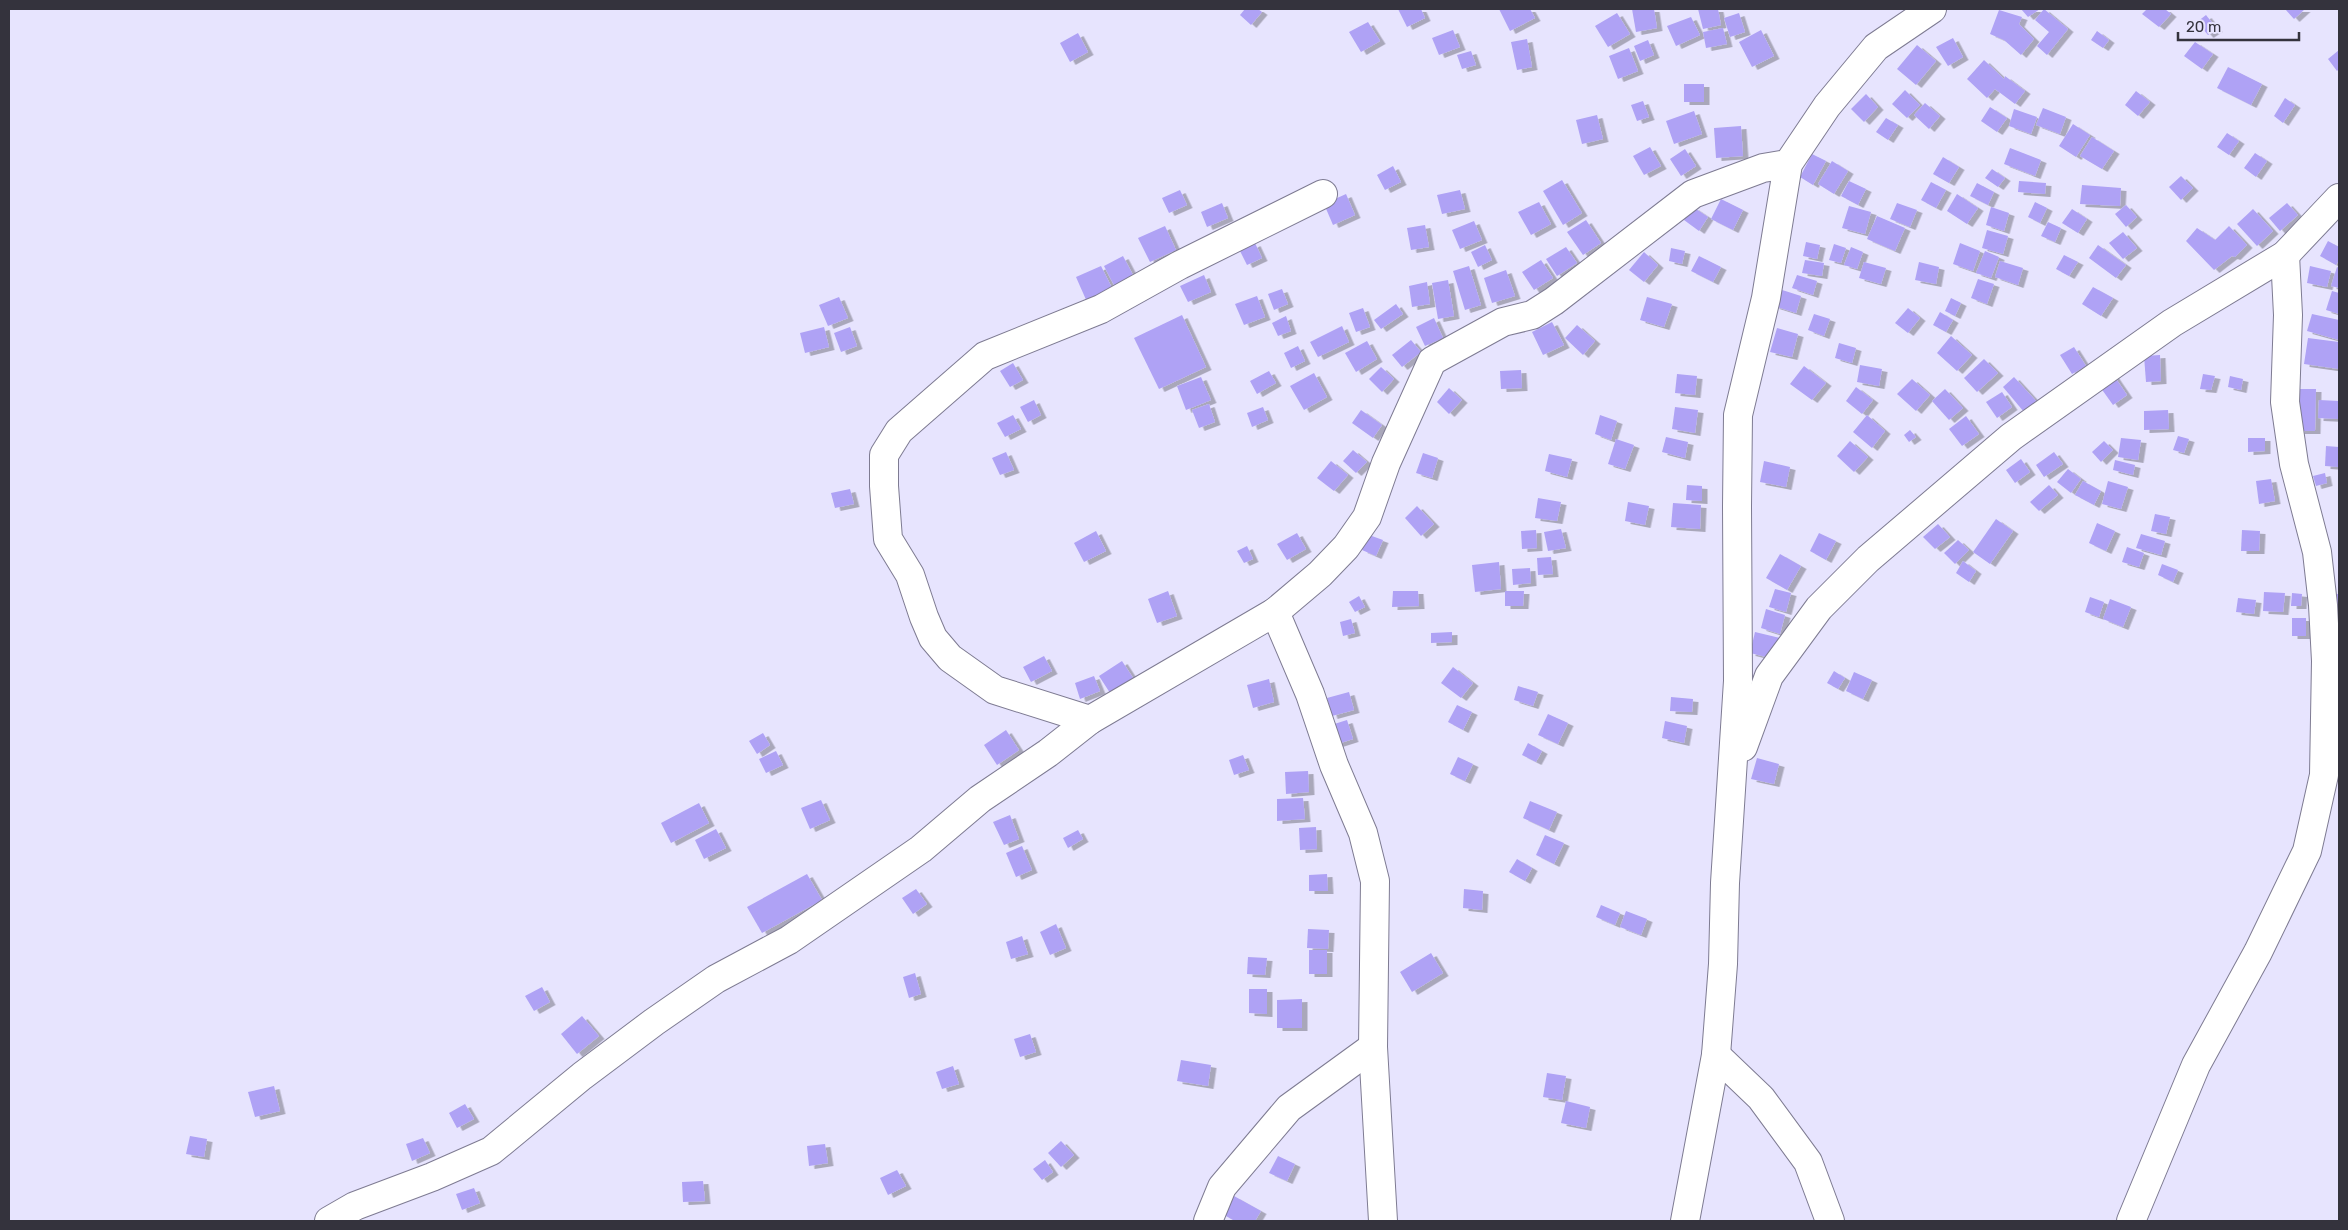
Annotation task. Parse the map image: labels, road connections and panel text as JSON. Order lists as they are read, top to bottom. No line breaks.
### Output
{"scale_bar":"20 m"}
